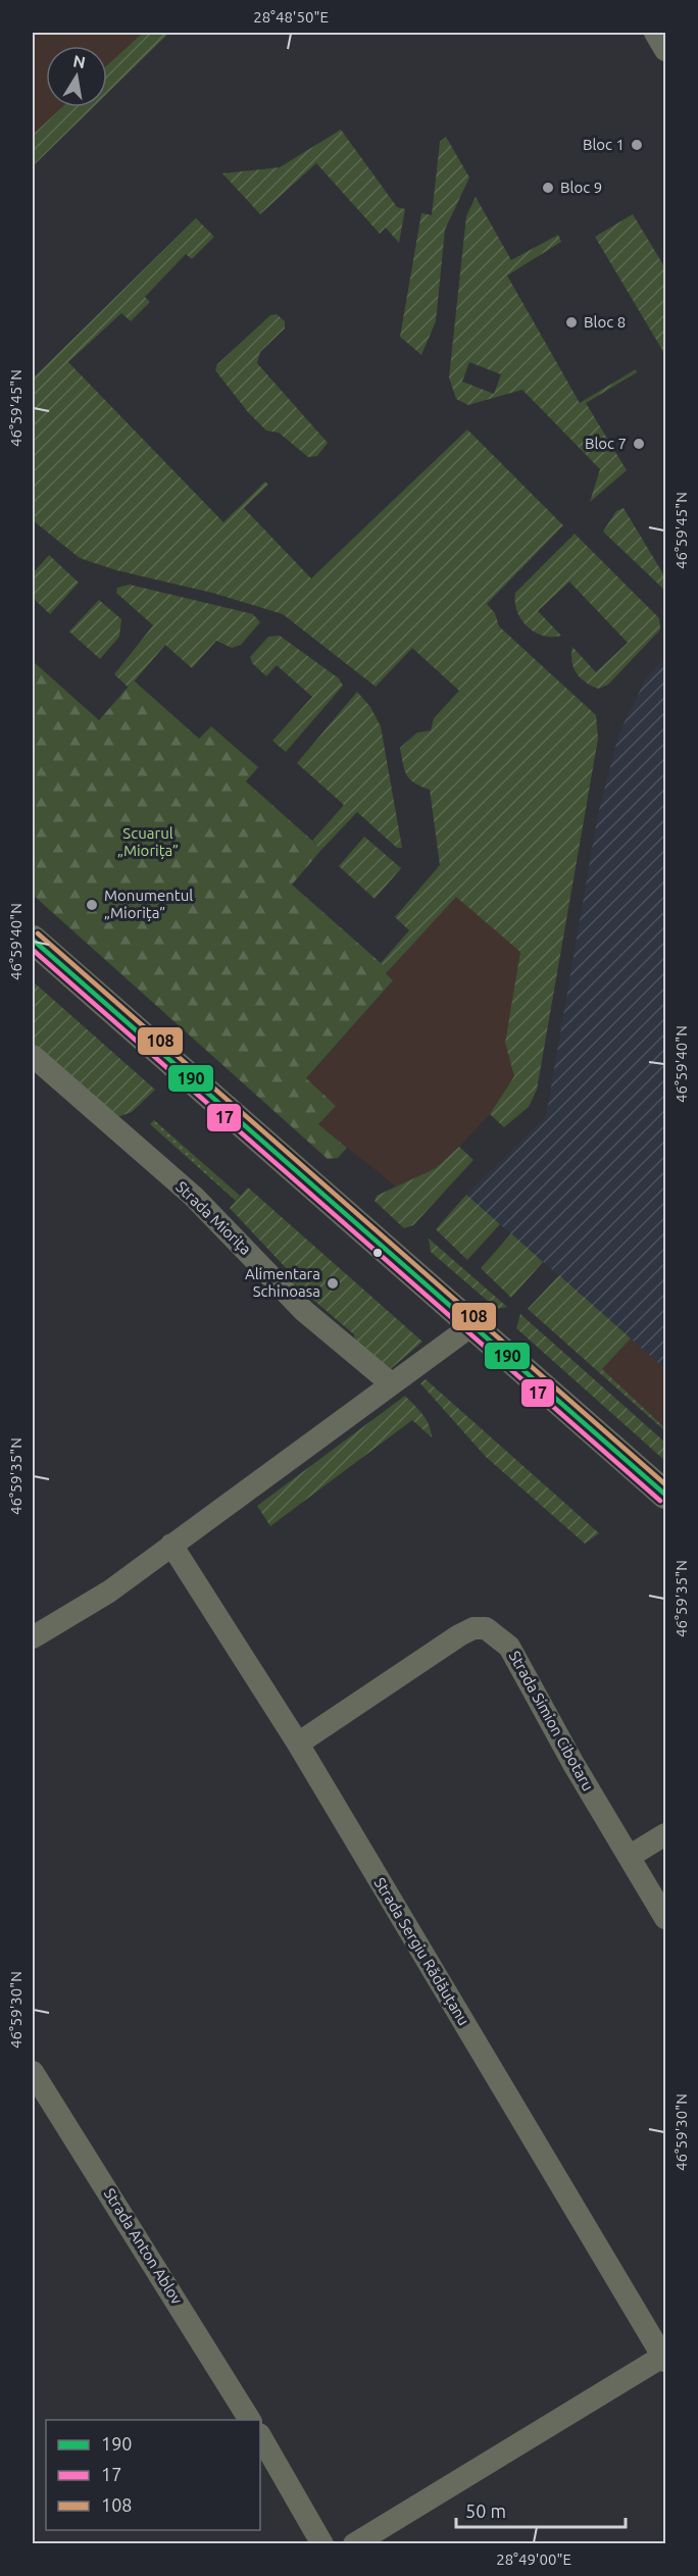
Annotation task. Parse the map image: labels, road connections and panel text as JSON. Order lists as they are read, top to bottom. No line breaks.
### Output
{"streets":{"street":["Strada Miorița","Strada Simion Cibotaru","Strada Sergiu Rădăuțanu","Strada Anton Ablov"]},"crossings":[["Strada Simion Cibotaru","Strada Sergiu Rădăuțanu"]],"parks":["Scuarul „Miorița”"],"places":["Bloc 1","Bloc 9","Bloc 8","Bloc 7","Monumentul „Miorița”","Alimentara Schinoasa"],"lines":["transit line 108","transit line 190","transit line 17"],"legend":["190","17","108"],"scale_bar":"50 m","north":"top","coordinates":["28°48'50\"E","46°59'45\"N","46°59'40\"N","46°59'35\"N","46°59'30\"N","28°49'00\"E"]}
